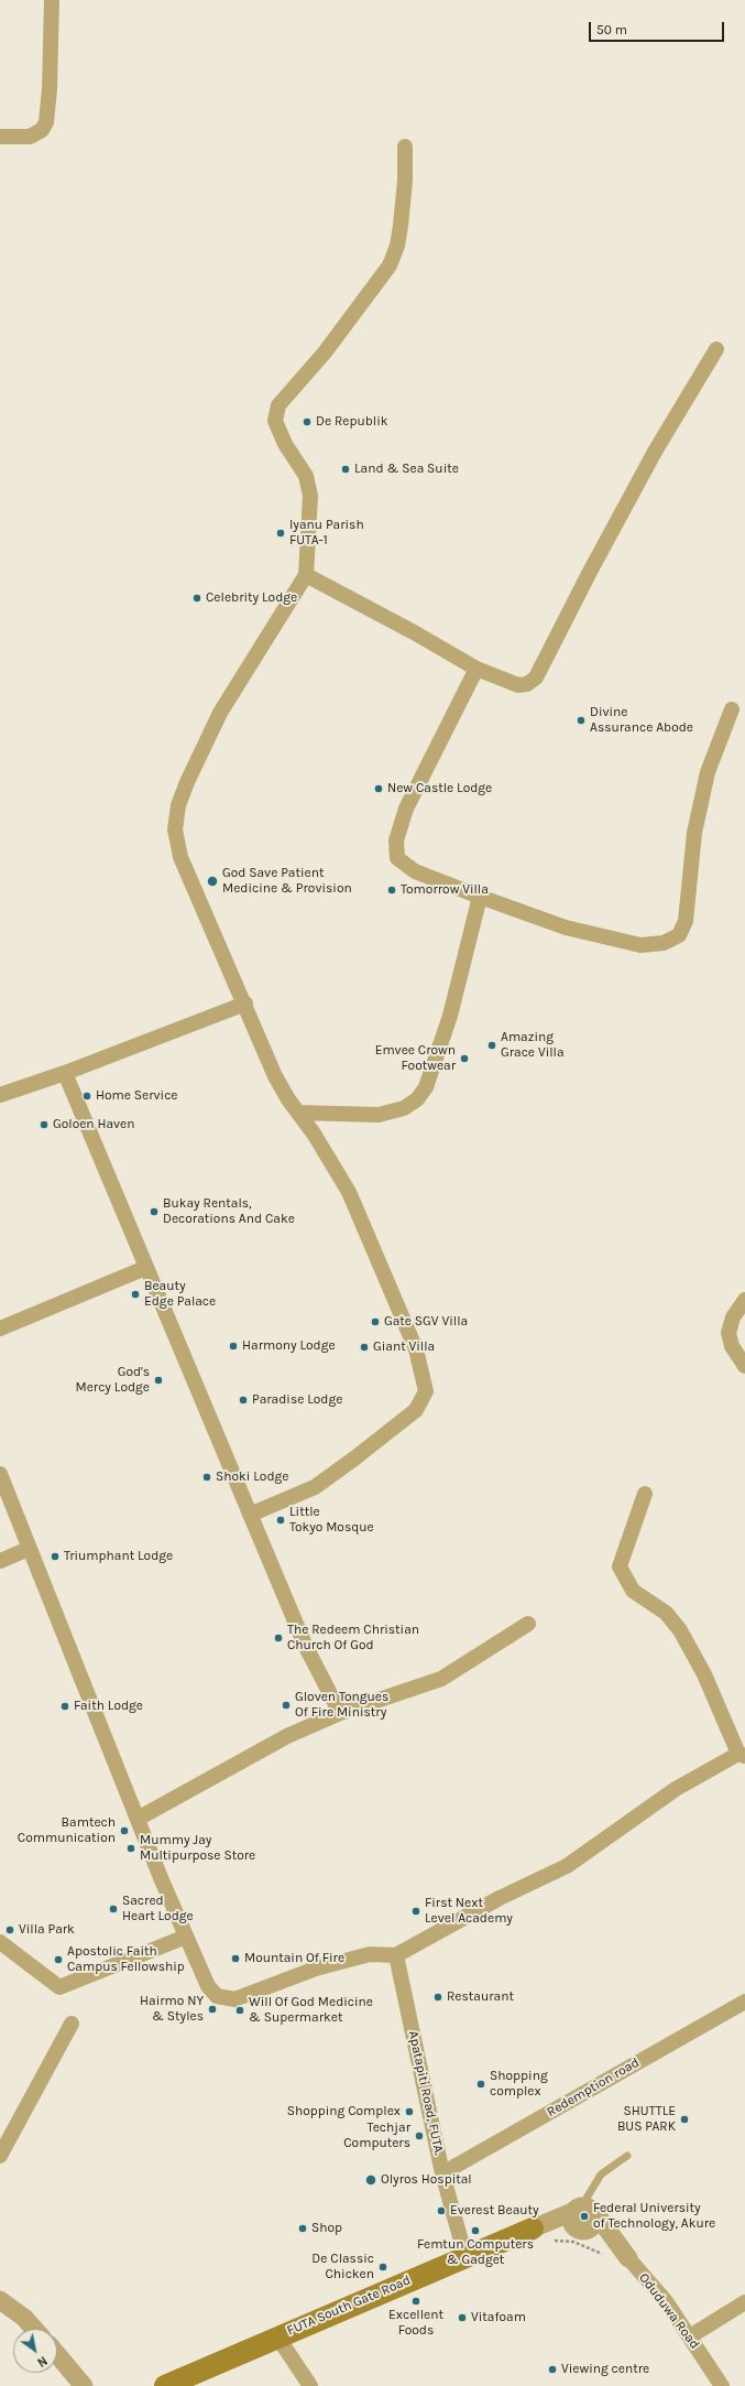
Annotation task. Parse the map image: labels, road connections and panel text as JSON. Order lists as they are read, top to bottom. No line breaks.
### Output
{"streets":{"main road":["FUTA South Gate Road"],"street":["Redemption road","Apatapiti Road, FUTA.","Oduduwa Road"]},"crossings":[["Redemption road","Apatapiti Road, FUTA."],["Apatapiti Road, FUTA.","FUTA South Gate Road"]],"places":["De Republik","Land & Sea Suite","Iyanu Parish FUTA-1","Celebrity Lodge","Divine Assurance Abode","New Castle Lodge","God Save Patient Medicine & Provision","Tomorrow Villa","Amazing Grace Villa","Emvee Crown Footwear","Home Service","Goloen Haven","Bukay Rentals, Decorations And Cake","Beauty Edge Palace","Gate SGV Villa","Harmony Lodge","Giant Villa","God's Mercy Lodge","Paradise Lodge","Shoki Lodge","Little Tokyo Mosque","Triumphant Lodge","The Redeem Christian Church Of God","Gloven Tongues Of Fire Ministry","Faith Lodge","Bamtech Communication","Mummy Jay Multipurpose Store","Sacred Heart Lodge","First Next Level Academy","Villa Park","Mountain Of Fire","Apostolic Faith Campus Fellowship","Restaurant","Hairmo NY & Styles","Will Of God Medicine & Supermarket","Shopping complex","Shopping Complex","SHUTTLE BUS PARK","Techjar Computers","Olyros Hospital","Everest Beauty","Federal University of Technology, Akure","Shop","Femtun Computers & Gadget","De Classic Chicken","Excellent Foods","Vitafoam","Viewing centre"],"scale_bar":"50 m","north":"bottom right"}
